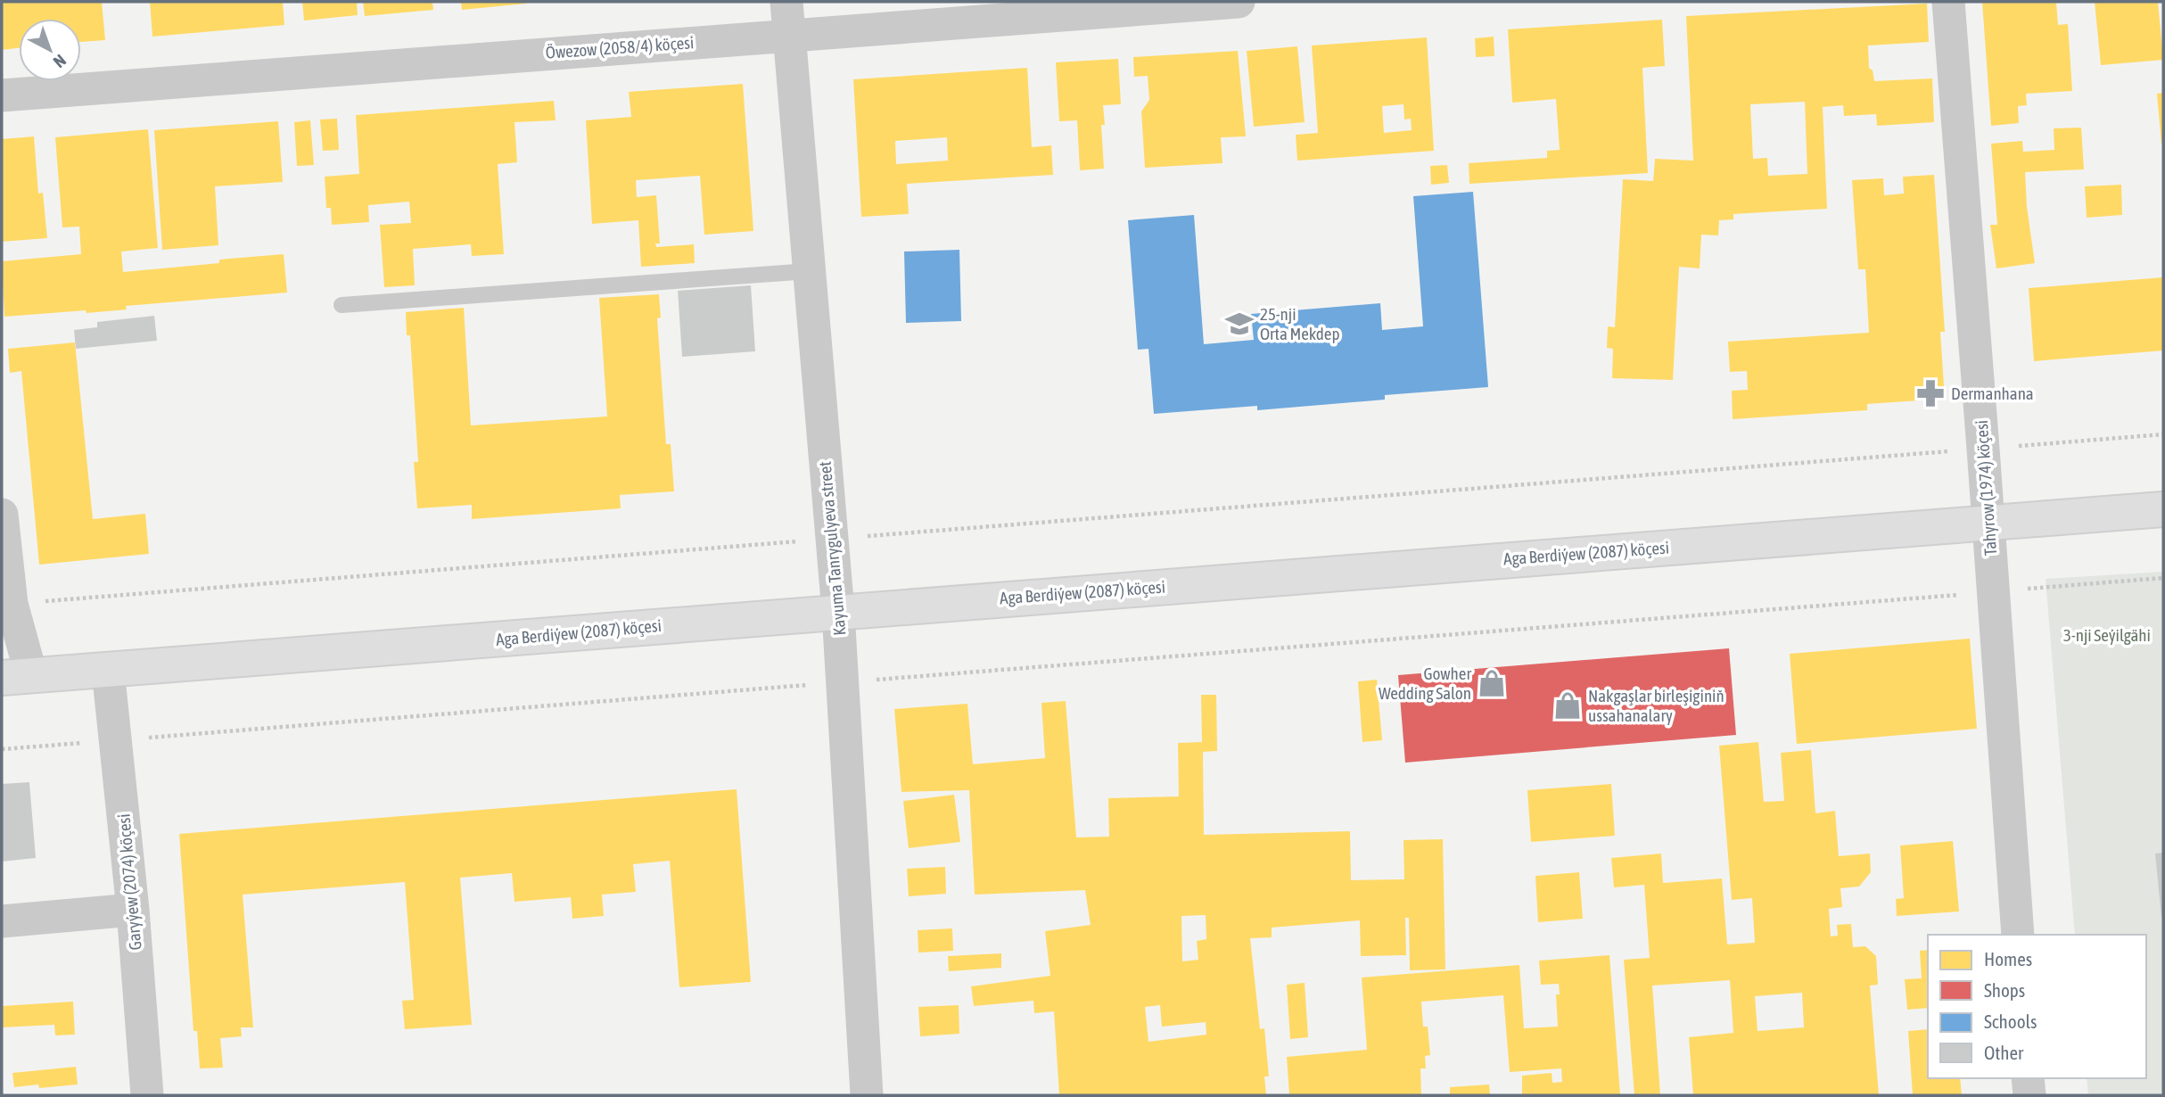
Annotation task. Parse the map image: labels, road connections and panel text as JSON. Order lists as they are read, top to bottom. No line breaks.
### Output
{"streets":{"street":["Öwezow (2058/4) köçesi","Tahyrow (1974) köçesi","Kayuma Tanrygulyeva street","Aga Berdiýew (2087) köçesi","Garyýew (2074) köçesi"]},"crossings":[["Öwezow (2058/4) köçesi","Kayuma Tanrygulyeva street"],["Tahyrow (1974) köçesi","Aga Berdiýew (2087) köçesi"],["Kayuma Tanrygulyeva street","Aga Berdiýew (2087) köçesi"],["Aga Berdiýew (2087) köçesi","Garyýew (2074) köçesi"]],"parks":["3-nji Seýilgähi"],"places":{"school or university":["25-nji Orta Mekdep"],"pharmacy":["Dermanhana"],"shop":["Gowher Wedding Salon","Nakgaşlar birleşiginiň ussahanalary"]},"legend":["Homes","Shops","Schools","Other"],"north":"bottom right"}
